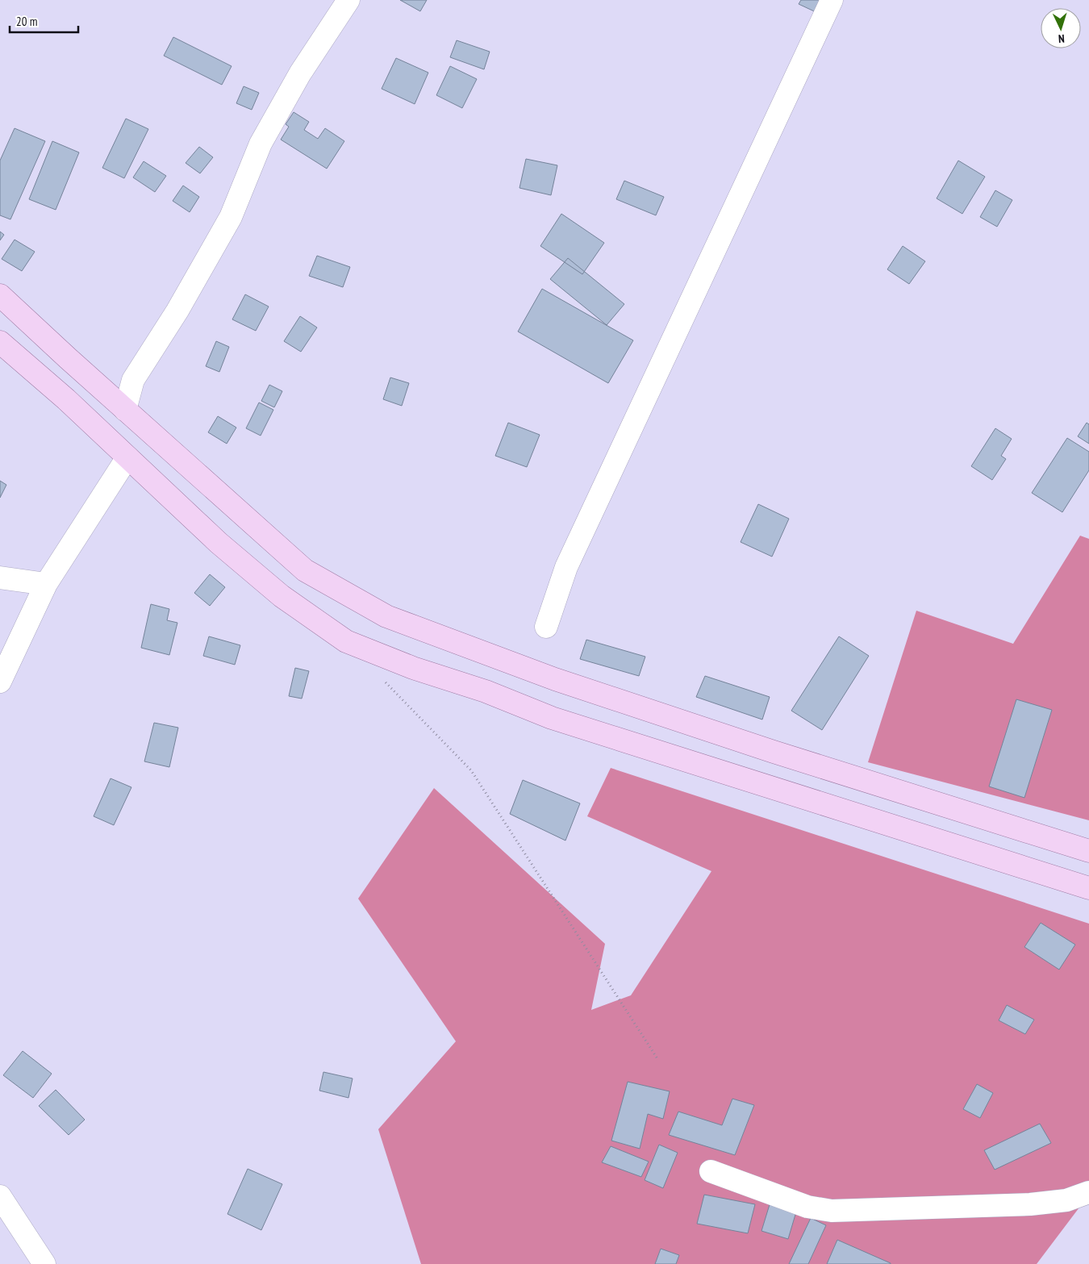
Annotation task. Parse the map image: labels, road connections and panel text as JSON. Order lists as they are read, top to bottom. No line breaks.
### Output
{"scale_bar":"20 m","north":"bottom"}
